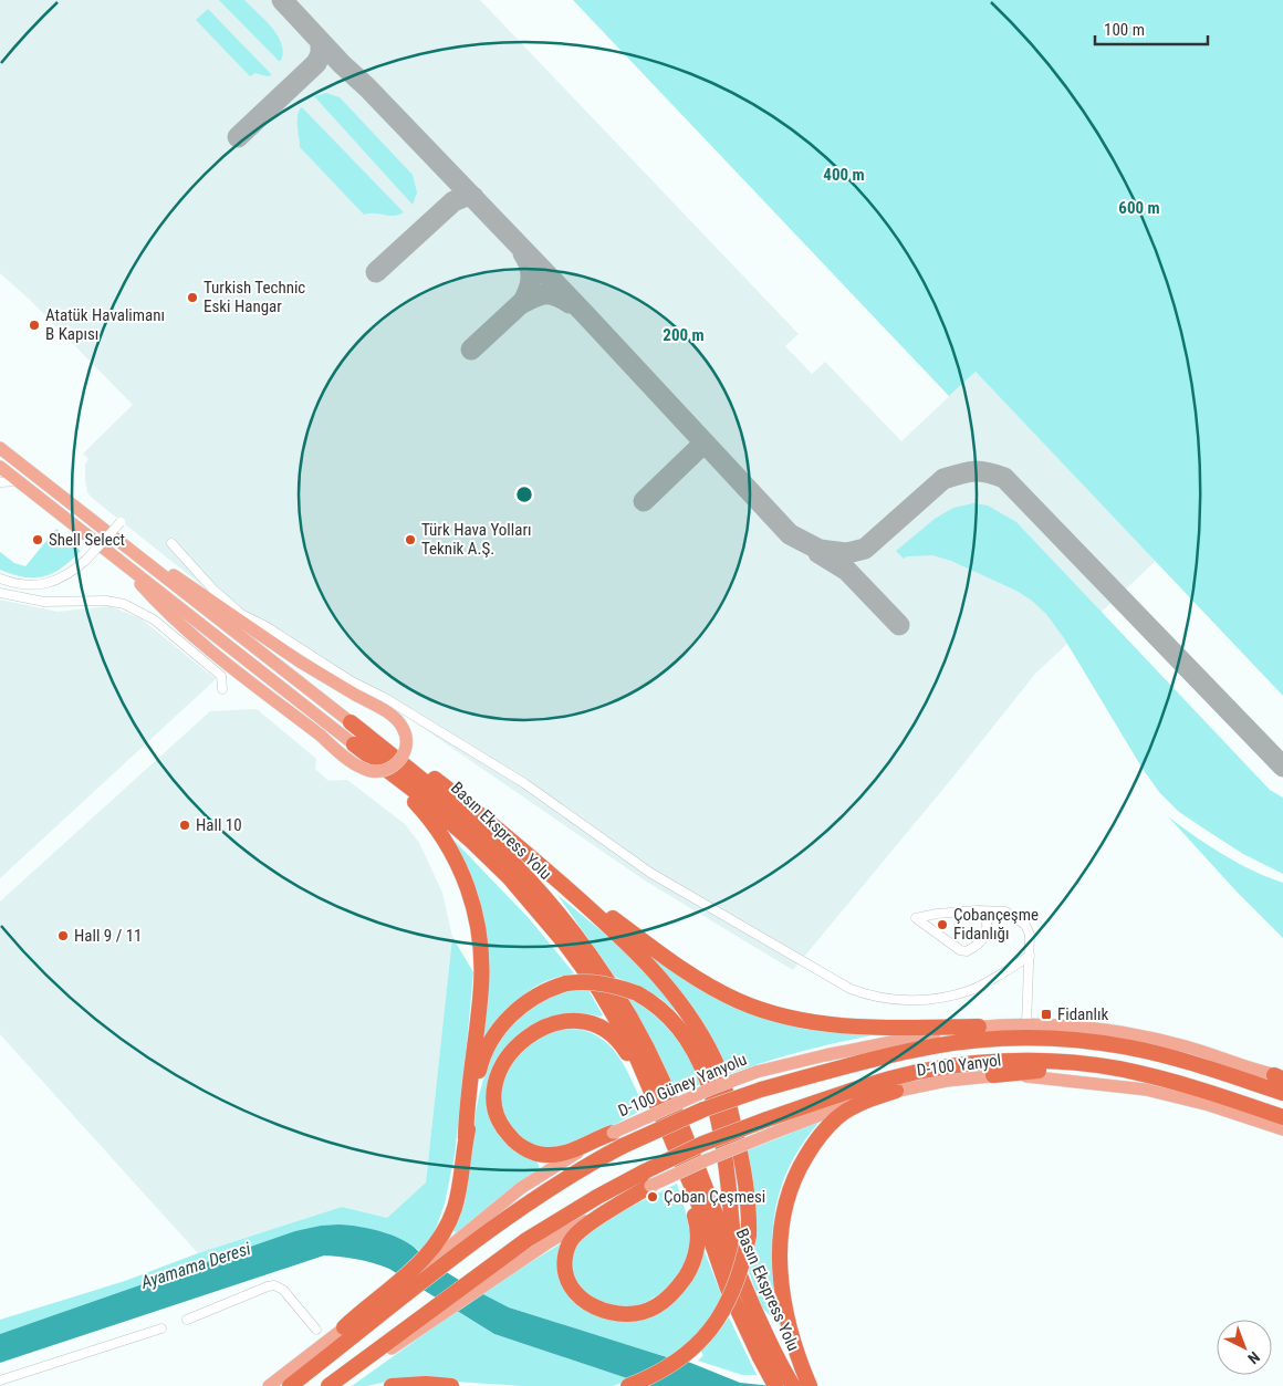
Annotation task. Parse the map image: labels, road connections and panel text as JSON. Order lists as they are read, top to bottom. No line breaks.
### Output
{"streets":{"highway":["Basın Ekspress Yolu"],"main road":["D-100 Yanyol","D-100 Güney Yanyolu"]},"water":["Ayamama Deresi"],"places":{"other":["Turkish Technic Eski Hangar","Atatük Havalimanı B Kapısı","Shell Select","Türk Hava Yolları Teknik A.Ş.","Hall 10","Çobançeşme Fidanlığı","Hall 9 / 11","Çoban Çeşmesi"],"transit":["Fidanlık"]},"scale_bar":"100 m","north":"bottom right","rings":["400 m","600 m","200 m"]}
